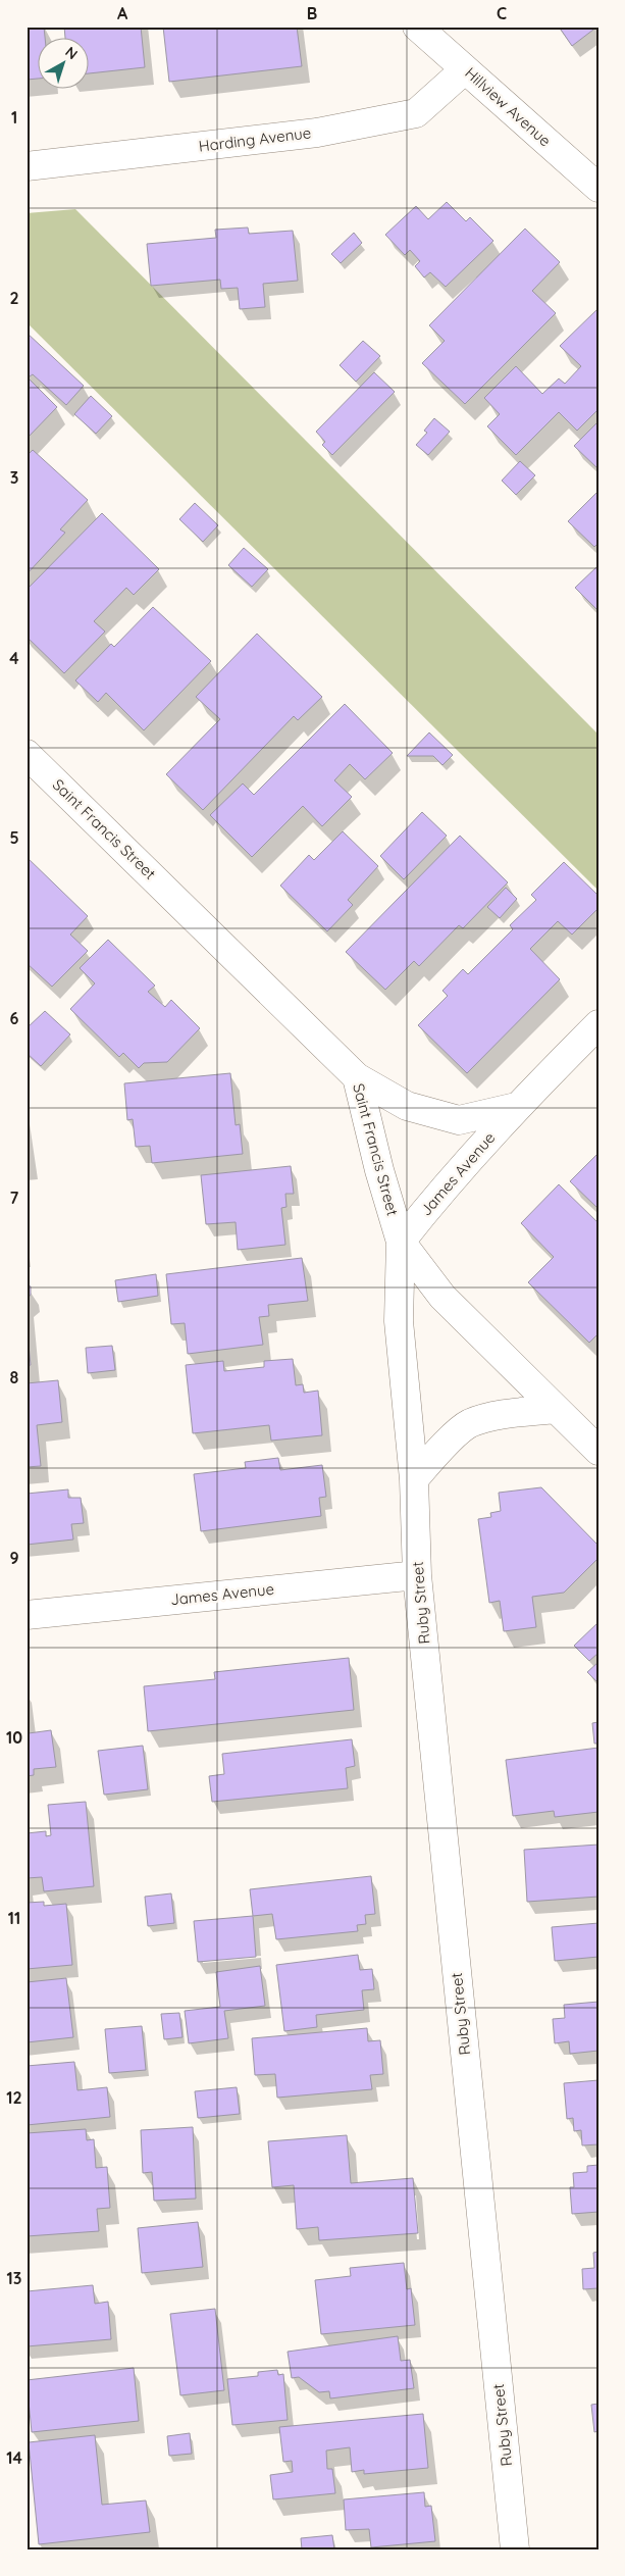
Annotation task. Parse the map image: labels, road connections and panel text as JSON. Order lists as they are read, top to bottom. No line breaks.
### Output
{"streets":{"street":["Hillview Avenue","Harding Avenue","Saint Francis Street","James Avenue","Ruby Street"]},"crossings":[["Hillview Avenue","Harding Avenue"],["Saint Francis Street","James Avenue"],["Saint Francis Street","Ruby Street"],["James Avenue","Ruby Street"]],"north":"top right","grid":{"columns":["A","B","C"],"rows":["1","2","3","4","5","6","7","8","9","10","11","12","13","14"]}}
